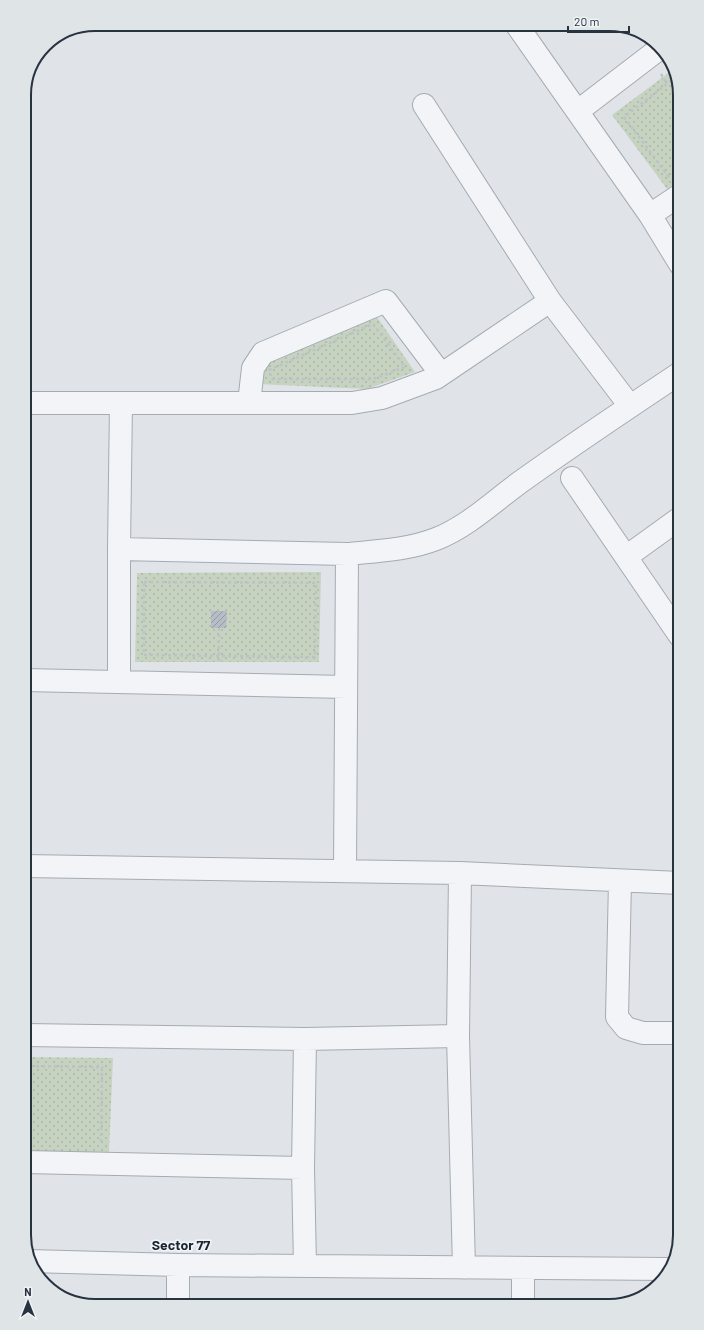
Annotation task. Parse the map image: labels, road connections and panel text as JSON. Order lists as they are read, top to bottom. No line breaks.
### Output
{"districts":["Sector 77"],"scale_bar":"20 m","north":"top"}
